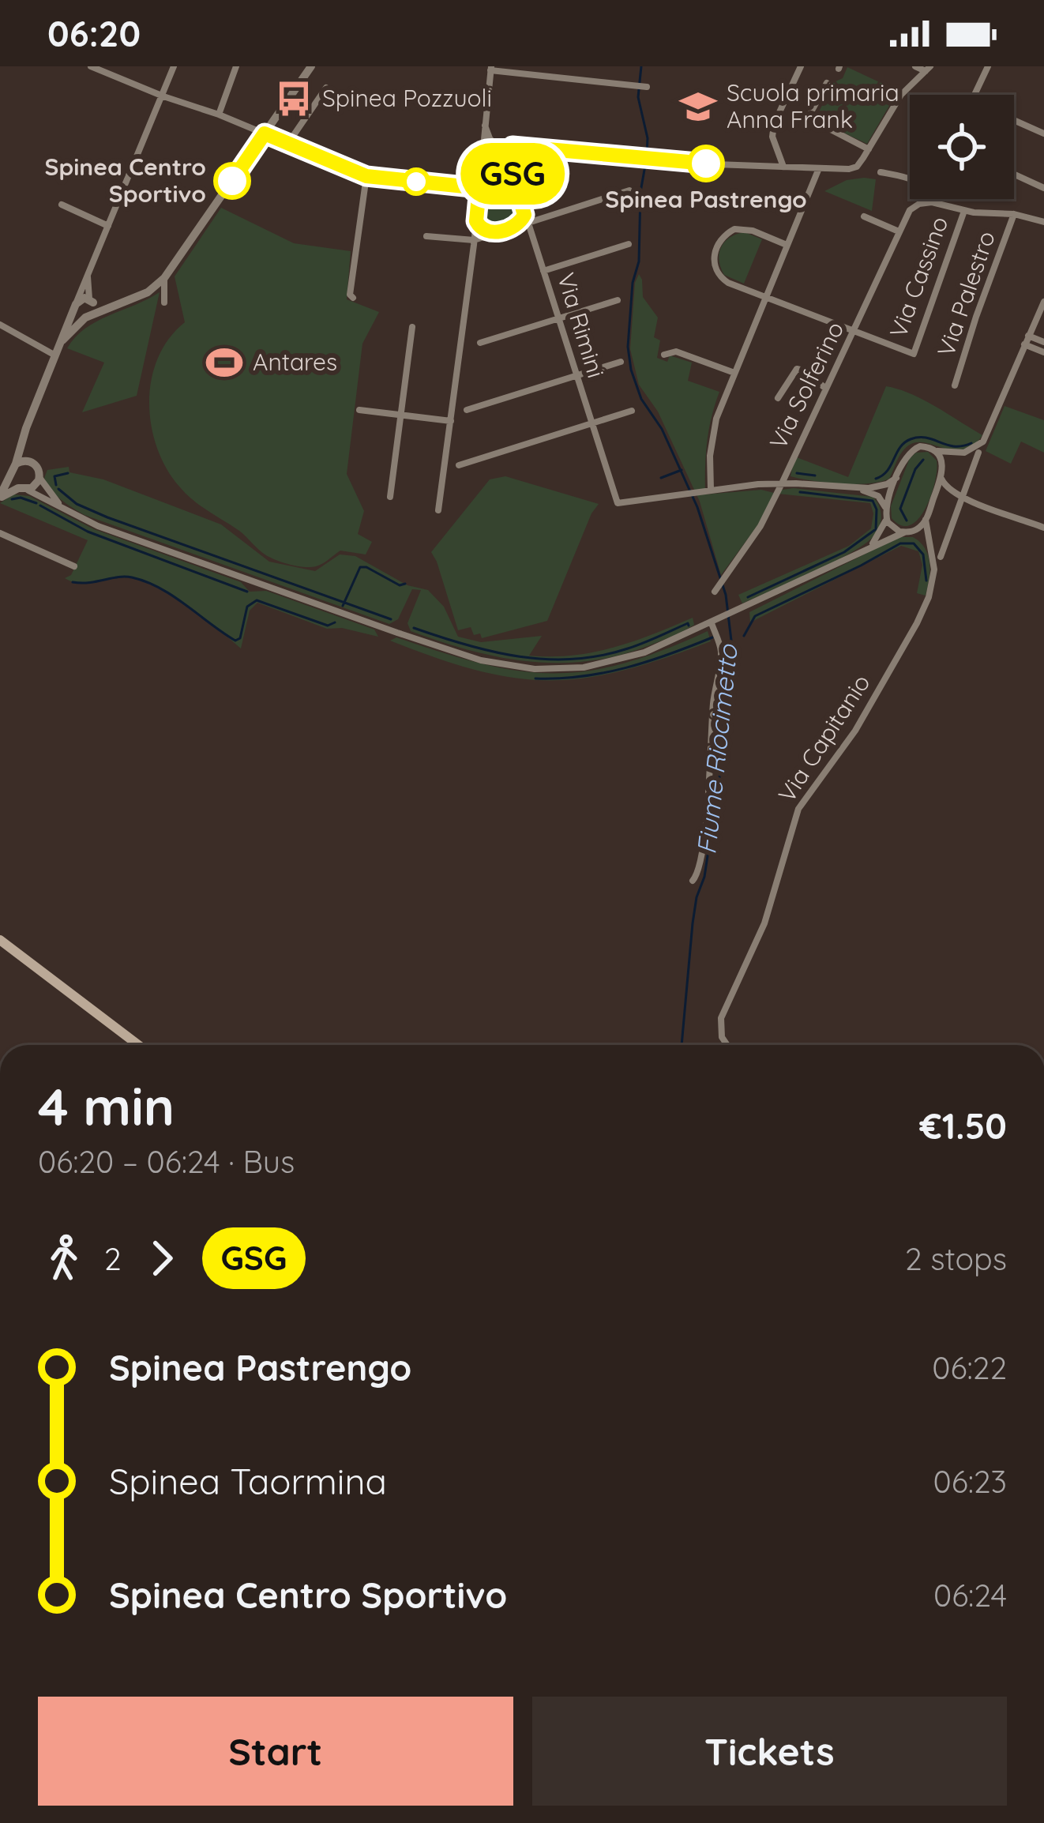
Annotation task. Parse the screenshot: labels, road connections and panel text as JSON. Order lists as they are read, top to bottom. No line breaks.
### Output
{"streets":{"street":["Via Cassino","Via Palestro","Via Rimini","Via Solferino","Via Capitanio"]},"crossings":[["Via Cassino","Via Solferino"]],"water":["Fiume Riocimetto"],"places":{"bus stop":["Spinea Pozzuoli"],"school or university":["Scuola primaria Anna Frank"],"other":["Spinea Pastrengo","Spinea Centro Sportivo"],"sports":["Antares"]},"lines":["bus line GSG"],"page":{"status":"06:20","on_map":"GSG","heading":["4 min","06:20 – 06:24 · Bus","€1.50"],"legs":["2","GSG","2 stops"],"list":[{"name":"Spinea Pastrengo","value":"06:22"},{"name":"Spinea Taormina","value":"06:23"},{"name":"Spinea Centro Sportivo","value":"06:24"}],"buttons":["Start","Tickets"]}}
